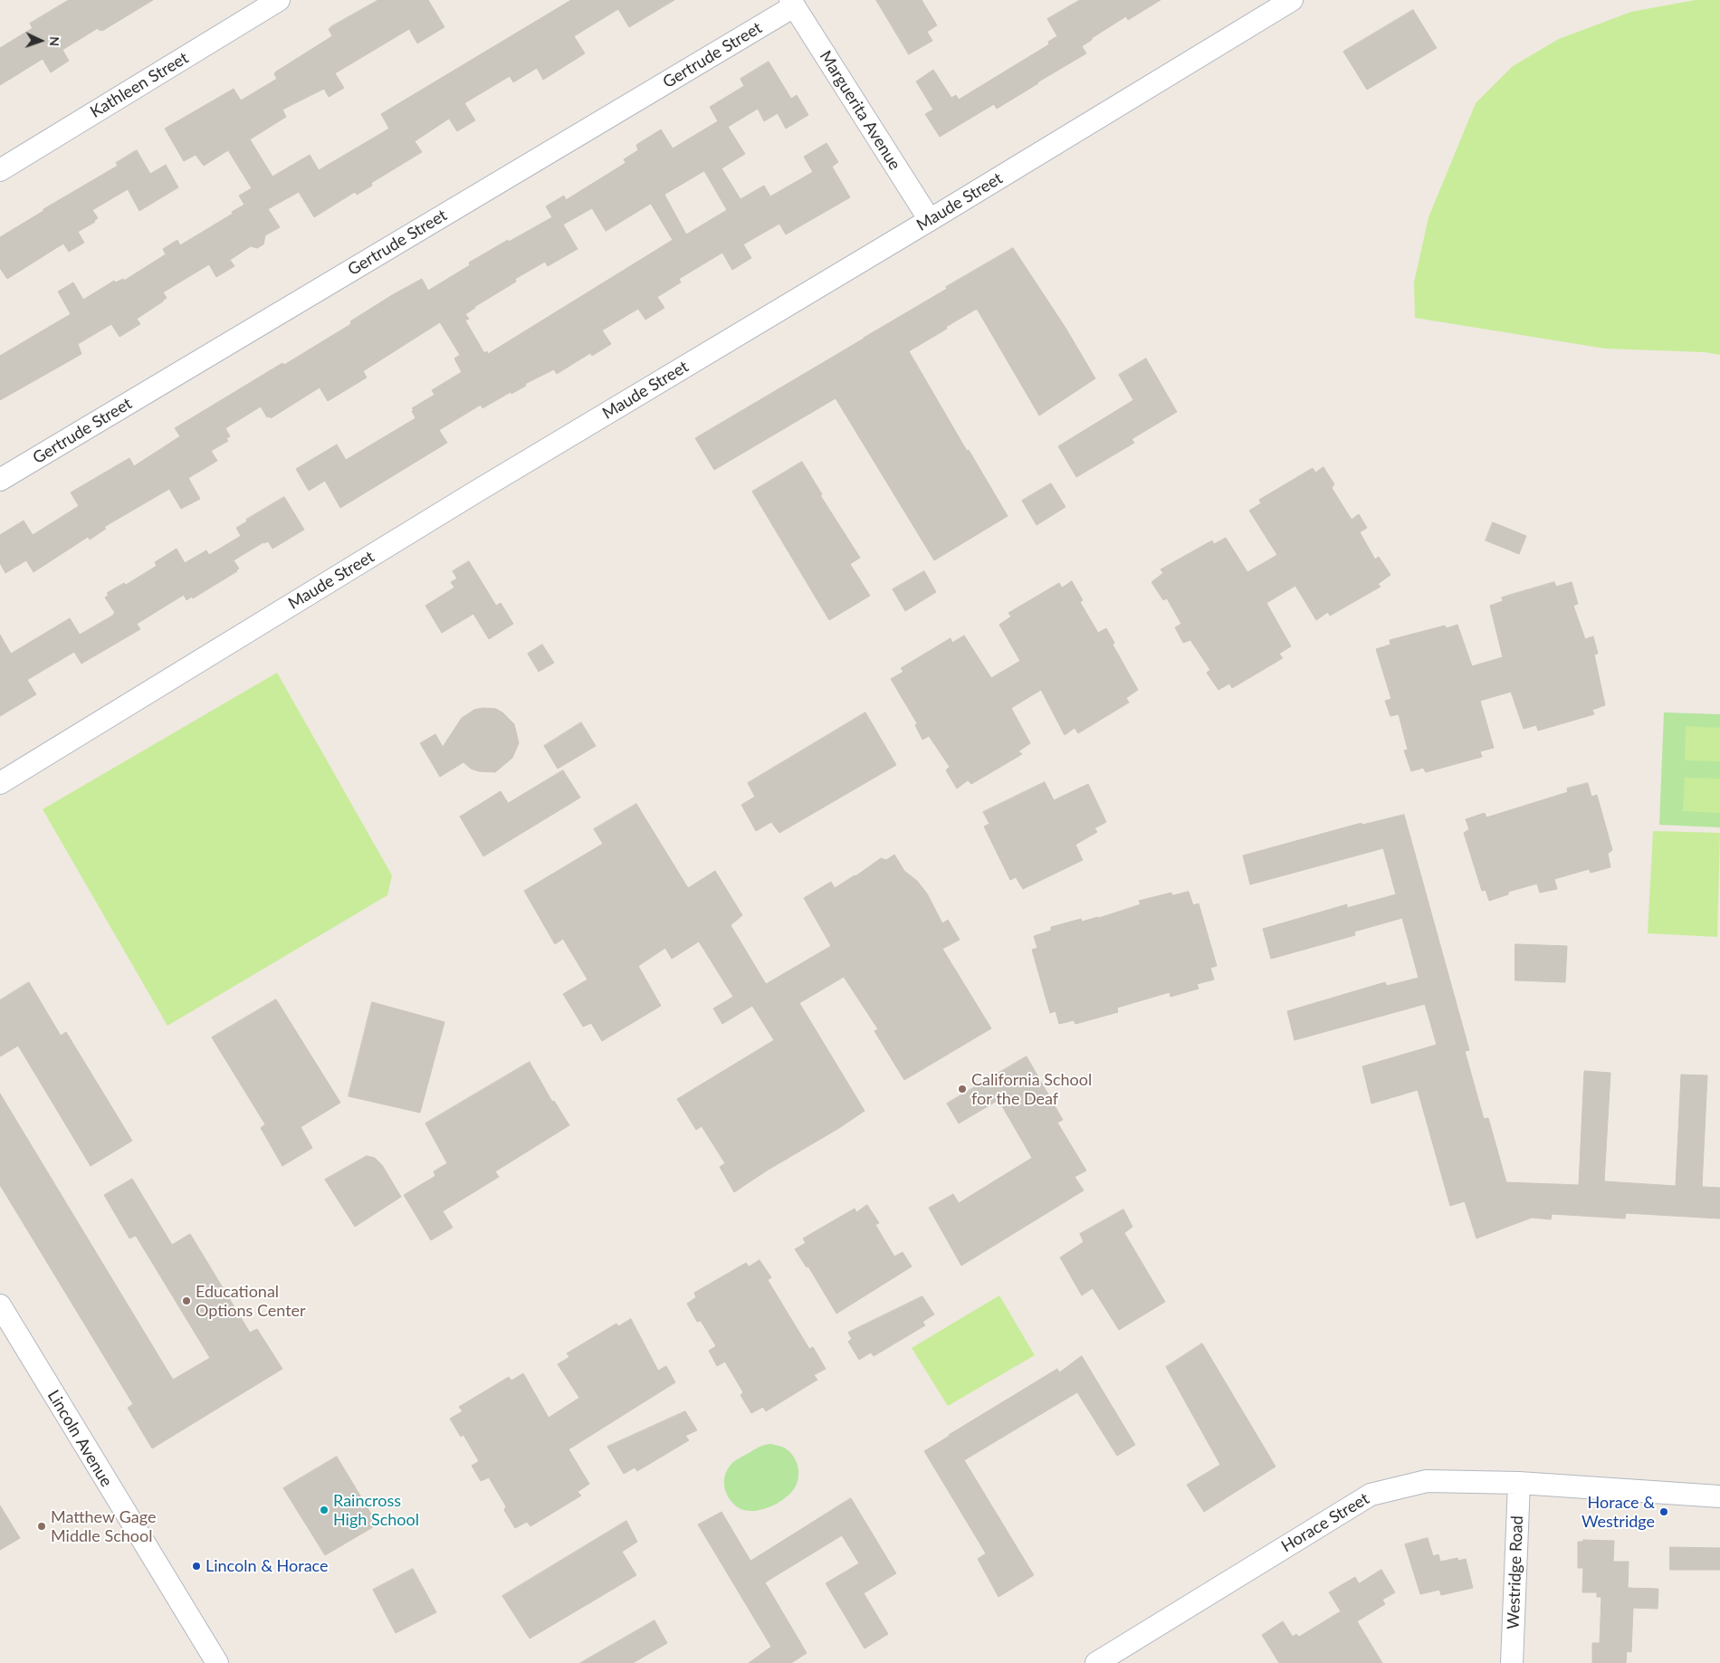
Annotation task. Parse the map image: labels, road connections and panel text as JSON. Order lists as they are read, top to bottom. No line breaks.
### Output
{"streets":{"street":["Gertrude Street","Kathleen Street","Marguerita Avenue","Maude Street","Lincoln Avenue","Horace Street","Westridge Road"]},"crossings":[["Gertrude Street","Marguerita Avenue"],["Marguerita Avenue","Maude Street"],["Horace Street","Westridge Road"]],"places":["California School for the Deaf","Educational Options Center","Raincross High School","Horace & Westridge","Matthew Gage Middle School","Lincoln & Horace"],"north":"right"}
